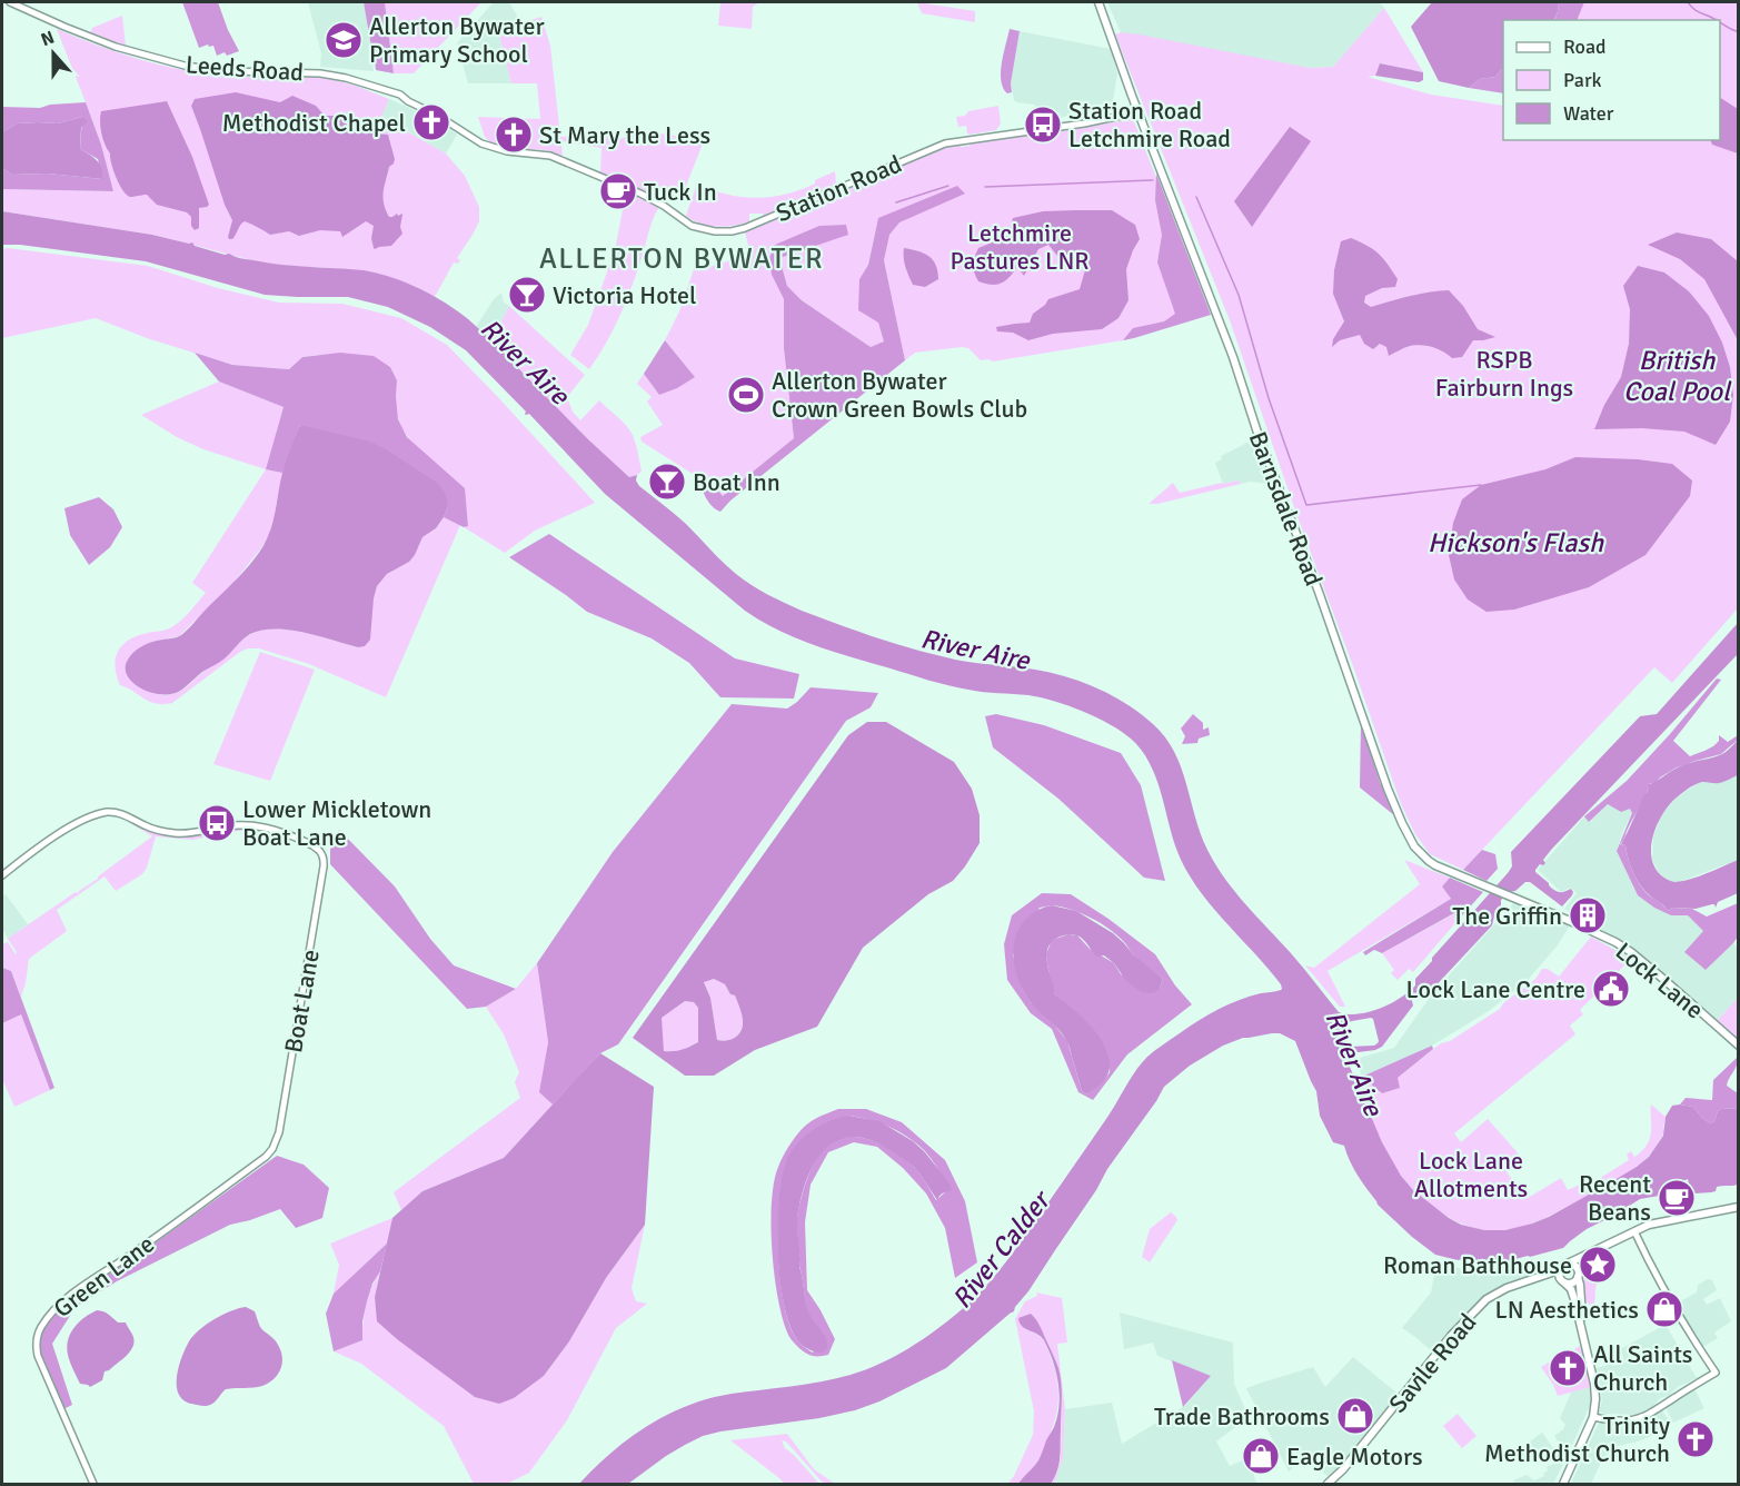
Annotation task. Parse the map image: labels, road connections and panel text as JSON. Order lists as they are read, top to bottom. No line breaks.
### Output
{"streets":{"main road":["Barnsdale Road","Lock Lane","Savile Road"],"street":["Leeds Road","Station Road","Boat Lane","Green Lane"]},"crossings":[["Leeds Road","Station Road"],["Station Road","Barnsdale Road"],["Barnsdale Road","Lock Lane"],["Boat Lane","Green Lane"]],"districts":["ALLERTON BYWATER"],"water":["British Coal Pool","River Aire","Hickson's Flash","River Calder"],"parks":["Letchmire Pastures LNR","RSPB Fairburn Ings","Lock Lane Allotments"],"places":{"school or university":["Allerton Bywater Primary School"],"church":["Methodist Chapel","St Mary the Less","All Saints Church","Trinity Methodist Church"],"bus stop":["Station Road Letchmire Road","Lower Mickletown Boat Lane"],"cafe":["Tuck In","Recent Beans"],"bar":["Victoria Hotel","Boat Inn"],"sports":["Allerton Bywater Crown Green Bowls Club"],"building":["The Griffin"],"public building":["Lock Lane Centre"],"place":["Roman Bathhouse"],"shop":["LN Aesthetics","Trade Bathrooms","Eagle Motors"]},"legend":["Road","Park","Water"],"north":"top"}
